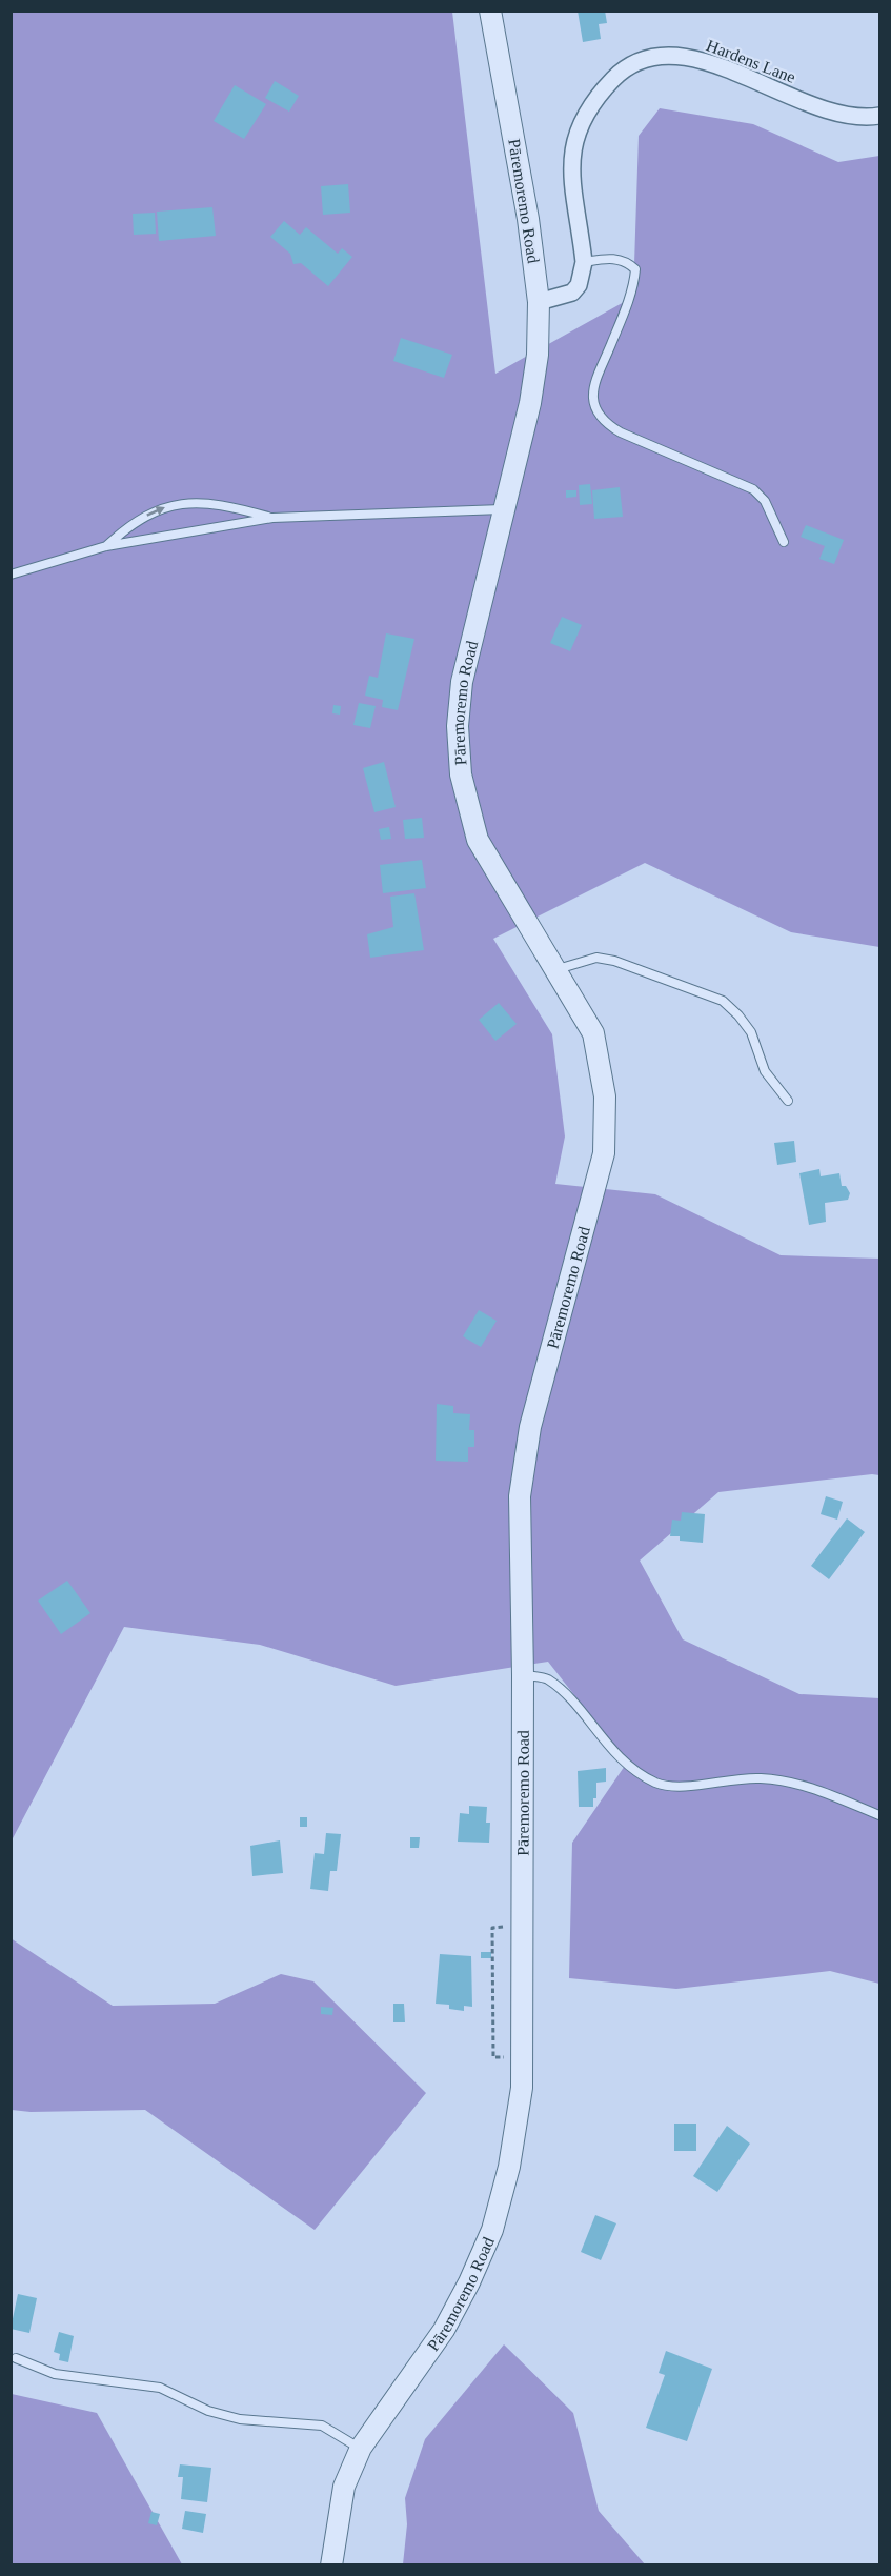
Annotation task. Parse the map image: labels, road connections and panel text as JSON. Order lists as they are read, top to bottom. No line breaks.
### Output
{"streets":{"street":["Hardens Lane","Pāremoremo Road"]},"crossings":[["Hardens Lane","Pāremoremo Road"]]}
